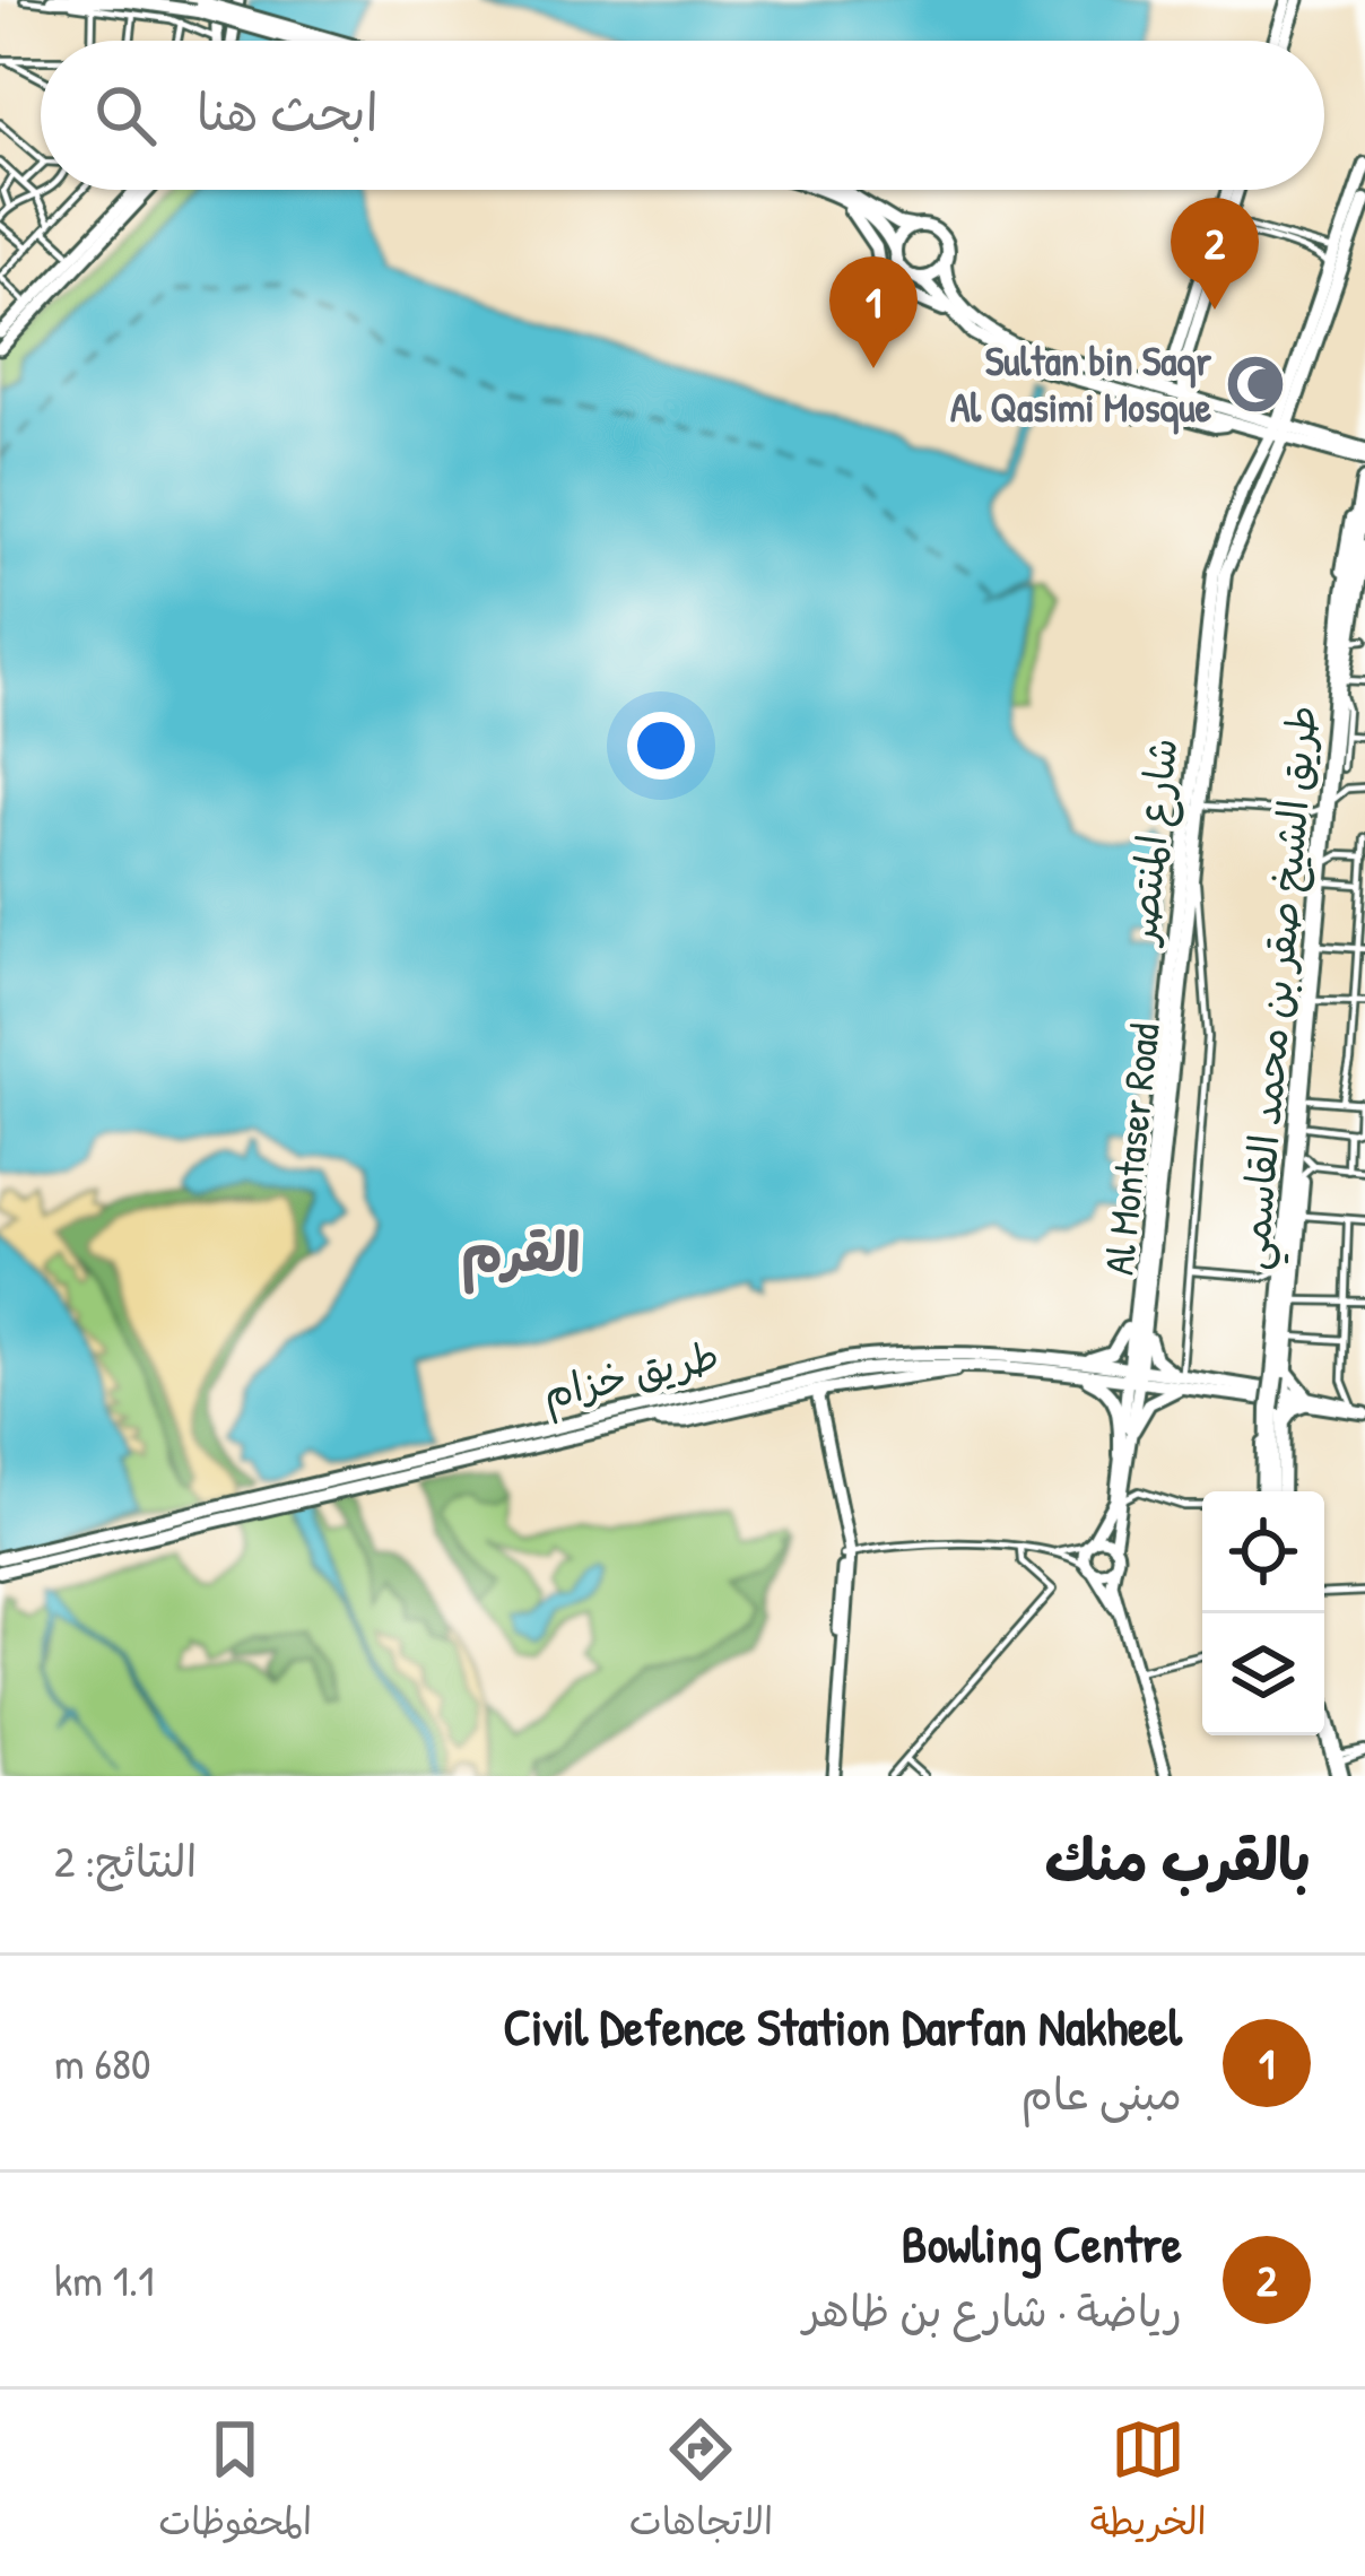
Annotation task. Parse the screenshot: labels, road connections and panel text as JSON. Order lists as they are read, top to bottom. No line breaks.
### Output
{"streets":{"highway":["طريق الشيخ صقر بن محمد القاسمي"],"main road":["شارع المنتصر","Al Montaser Road","طريق خزام"]},"crossings":[["شارع المنتصر","Al Montaser Road"],["شارع المنتصر","طريق خزام"],["طريق الشيخ صقر بن محمد القاسمي","طريق خزام"]],"districts":["القرم"],"places":{"mosque":["Sultan bin Saqr Al Qasimi Mosque"]},"page":{"search":"ابحث هنا","pins":["2","1"],"heading":["بالقرب منك","النتائج: 2"],"list":[{"mark":"1","name":"Civil Defence Station Darfan Nakheel","note":"مبنى عام","value":"680 m"},{"mark":"2","name":"Bowling Centre","note":"رياضة · شارع بن ظاهر","value":"1.1 km"}],"nav":["الخريطة","الاتجاهات","المحفوظات"]}}
